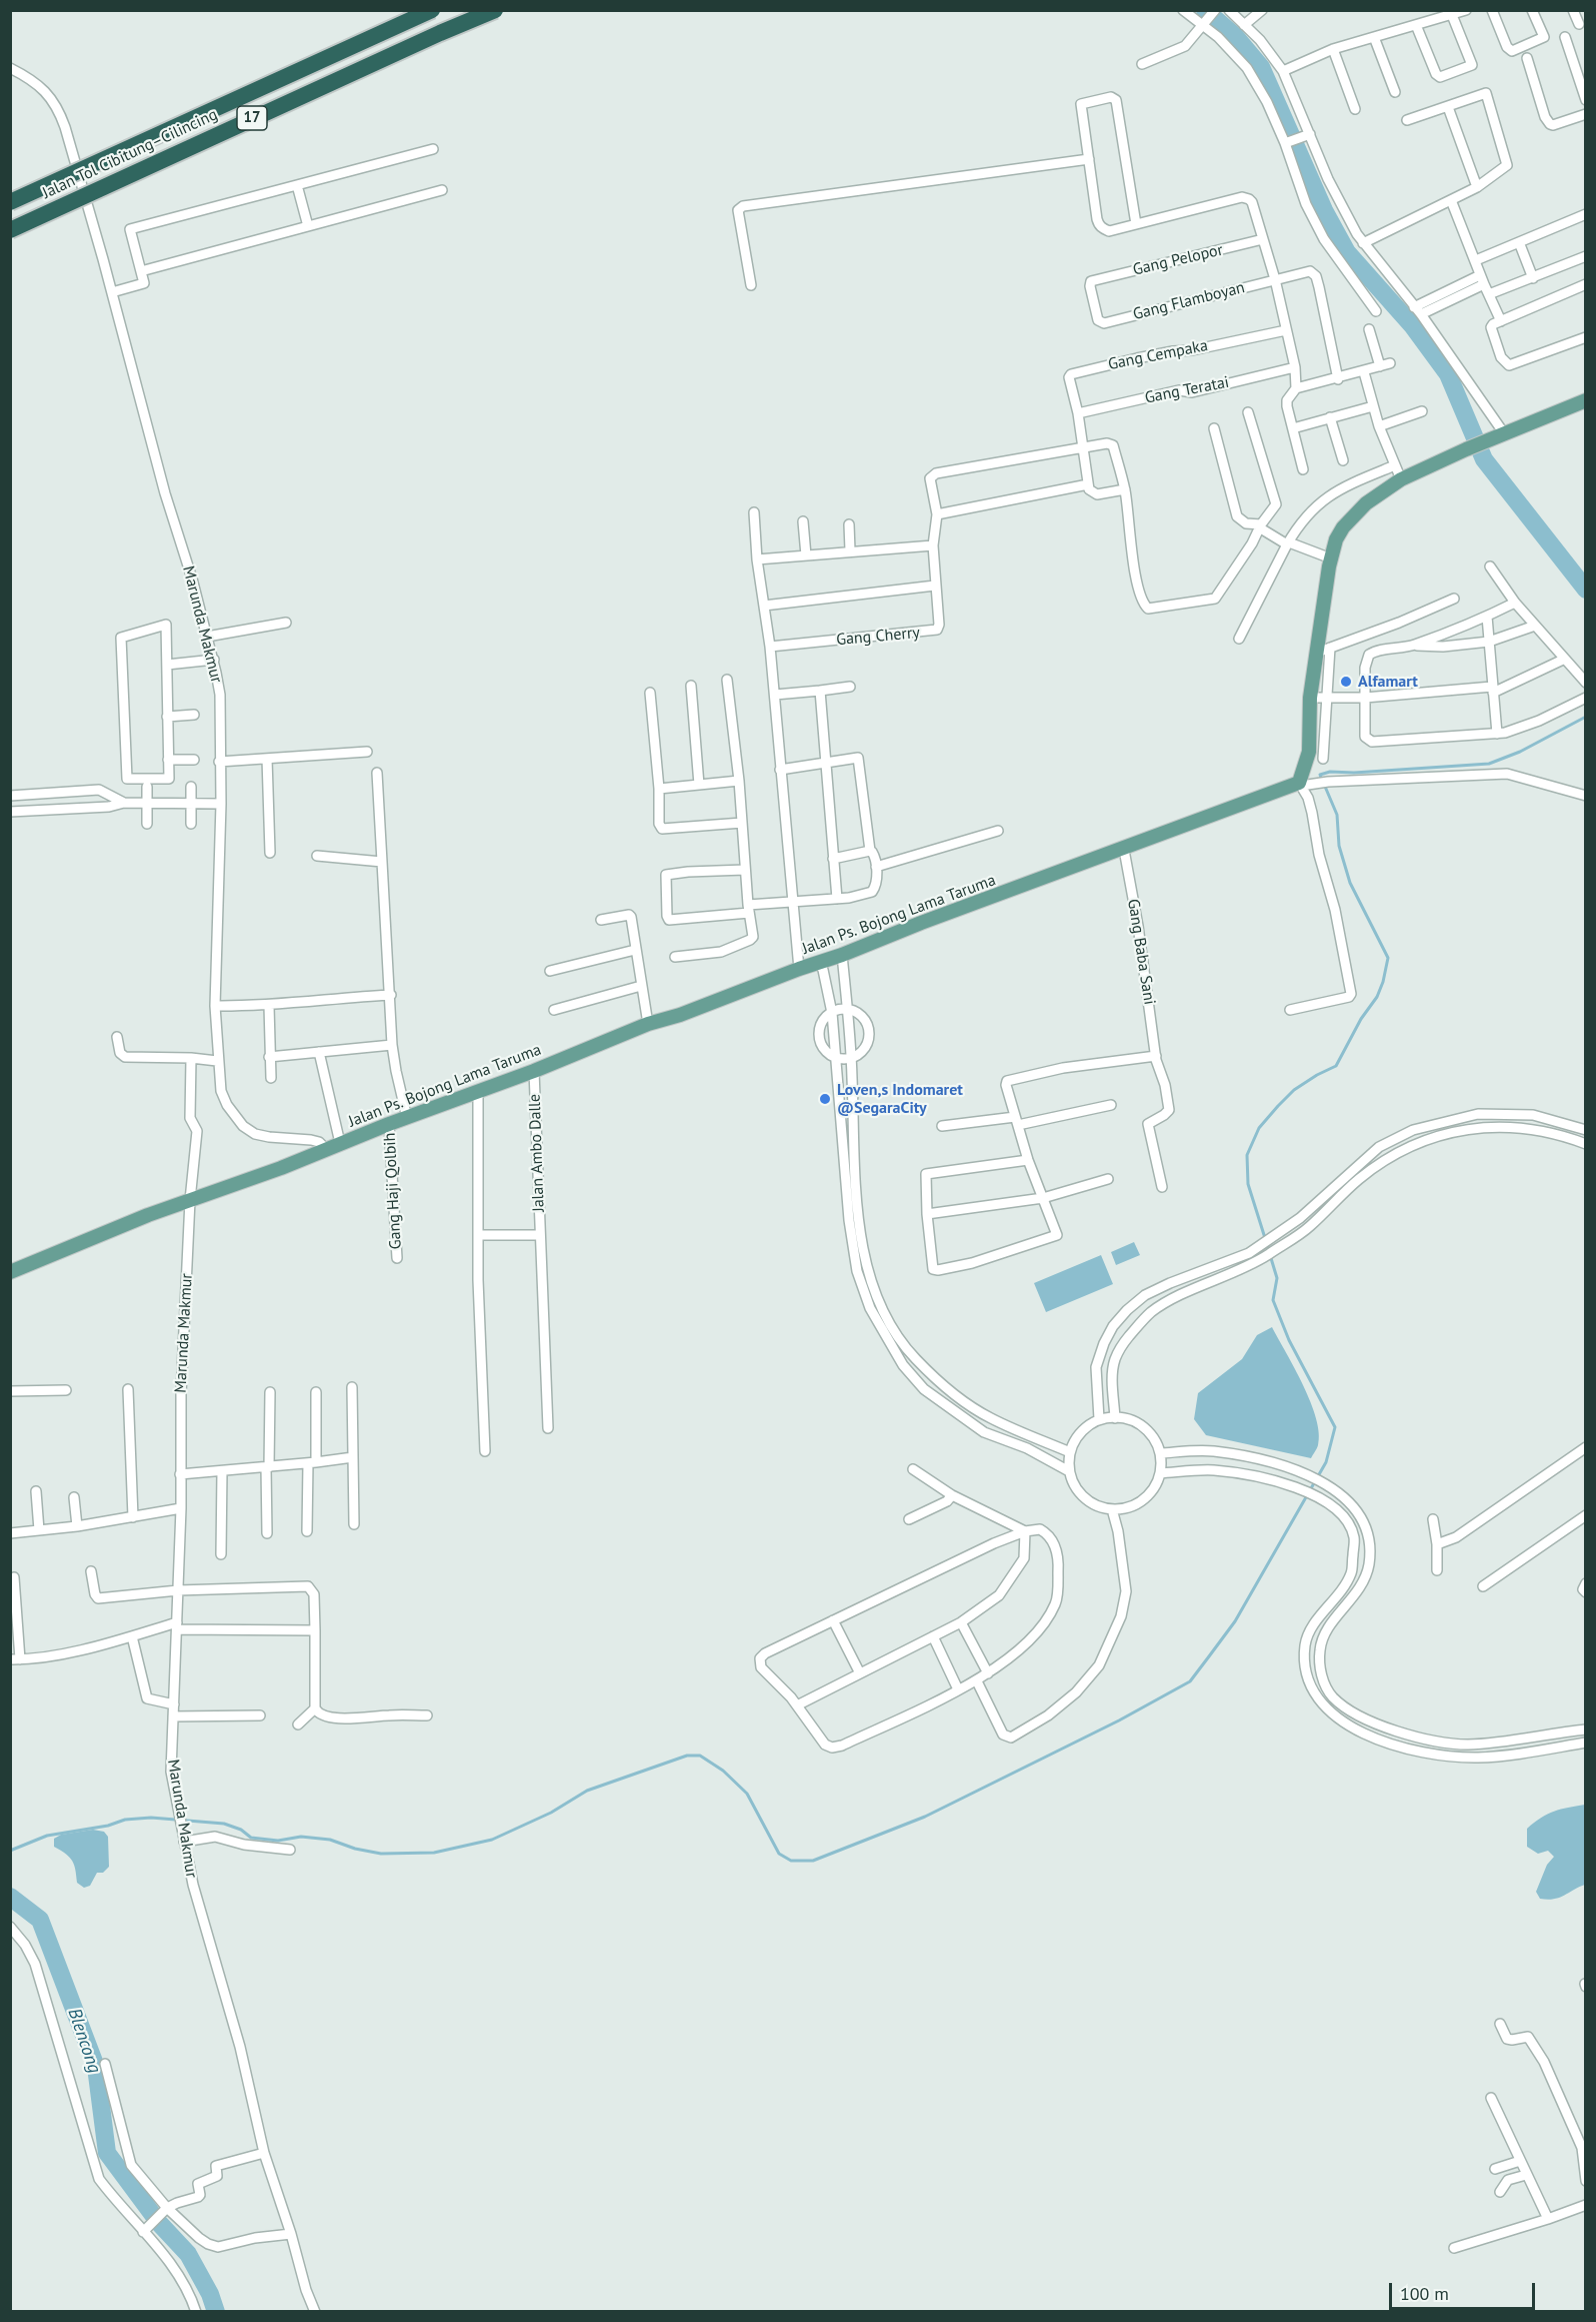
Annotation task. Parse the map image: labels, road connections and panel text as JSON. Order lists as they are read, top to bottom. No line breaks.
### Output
{"streets":{"highway":["17","Jalan Tol Cibitung–Cilincing"],"main road":["Jalan Ps. Bojong Lama Taruma"],"street":["Gang Pelopor","Gang Flamboyan","Gang Cempaka","Gang Teratai","Marunda Makmur","Gang Cherry","Gang Baba Sani","Jalan Ambo Dalle","Gang Haji Qolbih"]},"crossings":[["Gang Pelopor","Gang Flamboyan"],["Gang Cempaka","Gang Teratai"],["Marunda Makmur","Jalan Ps. Bojong Lama Taruma"],["Jalan Ps. Bojong Lama Taruma","Gang Baba Sani"],["Jalan Ps. Bojong Lama Taruma","Jalan Ambo Dalle"],["Jalan Ps. Bojong Lama Taruma","Gang Haji Qolbih"]],"water":["Blencong"],"places":["Alfamart","Loven,s Indomaret @SegaraCity"],"scale_bar":"100 m"}
